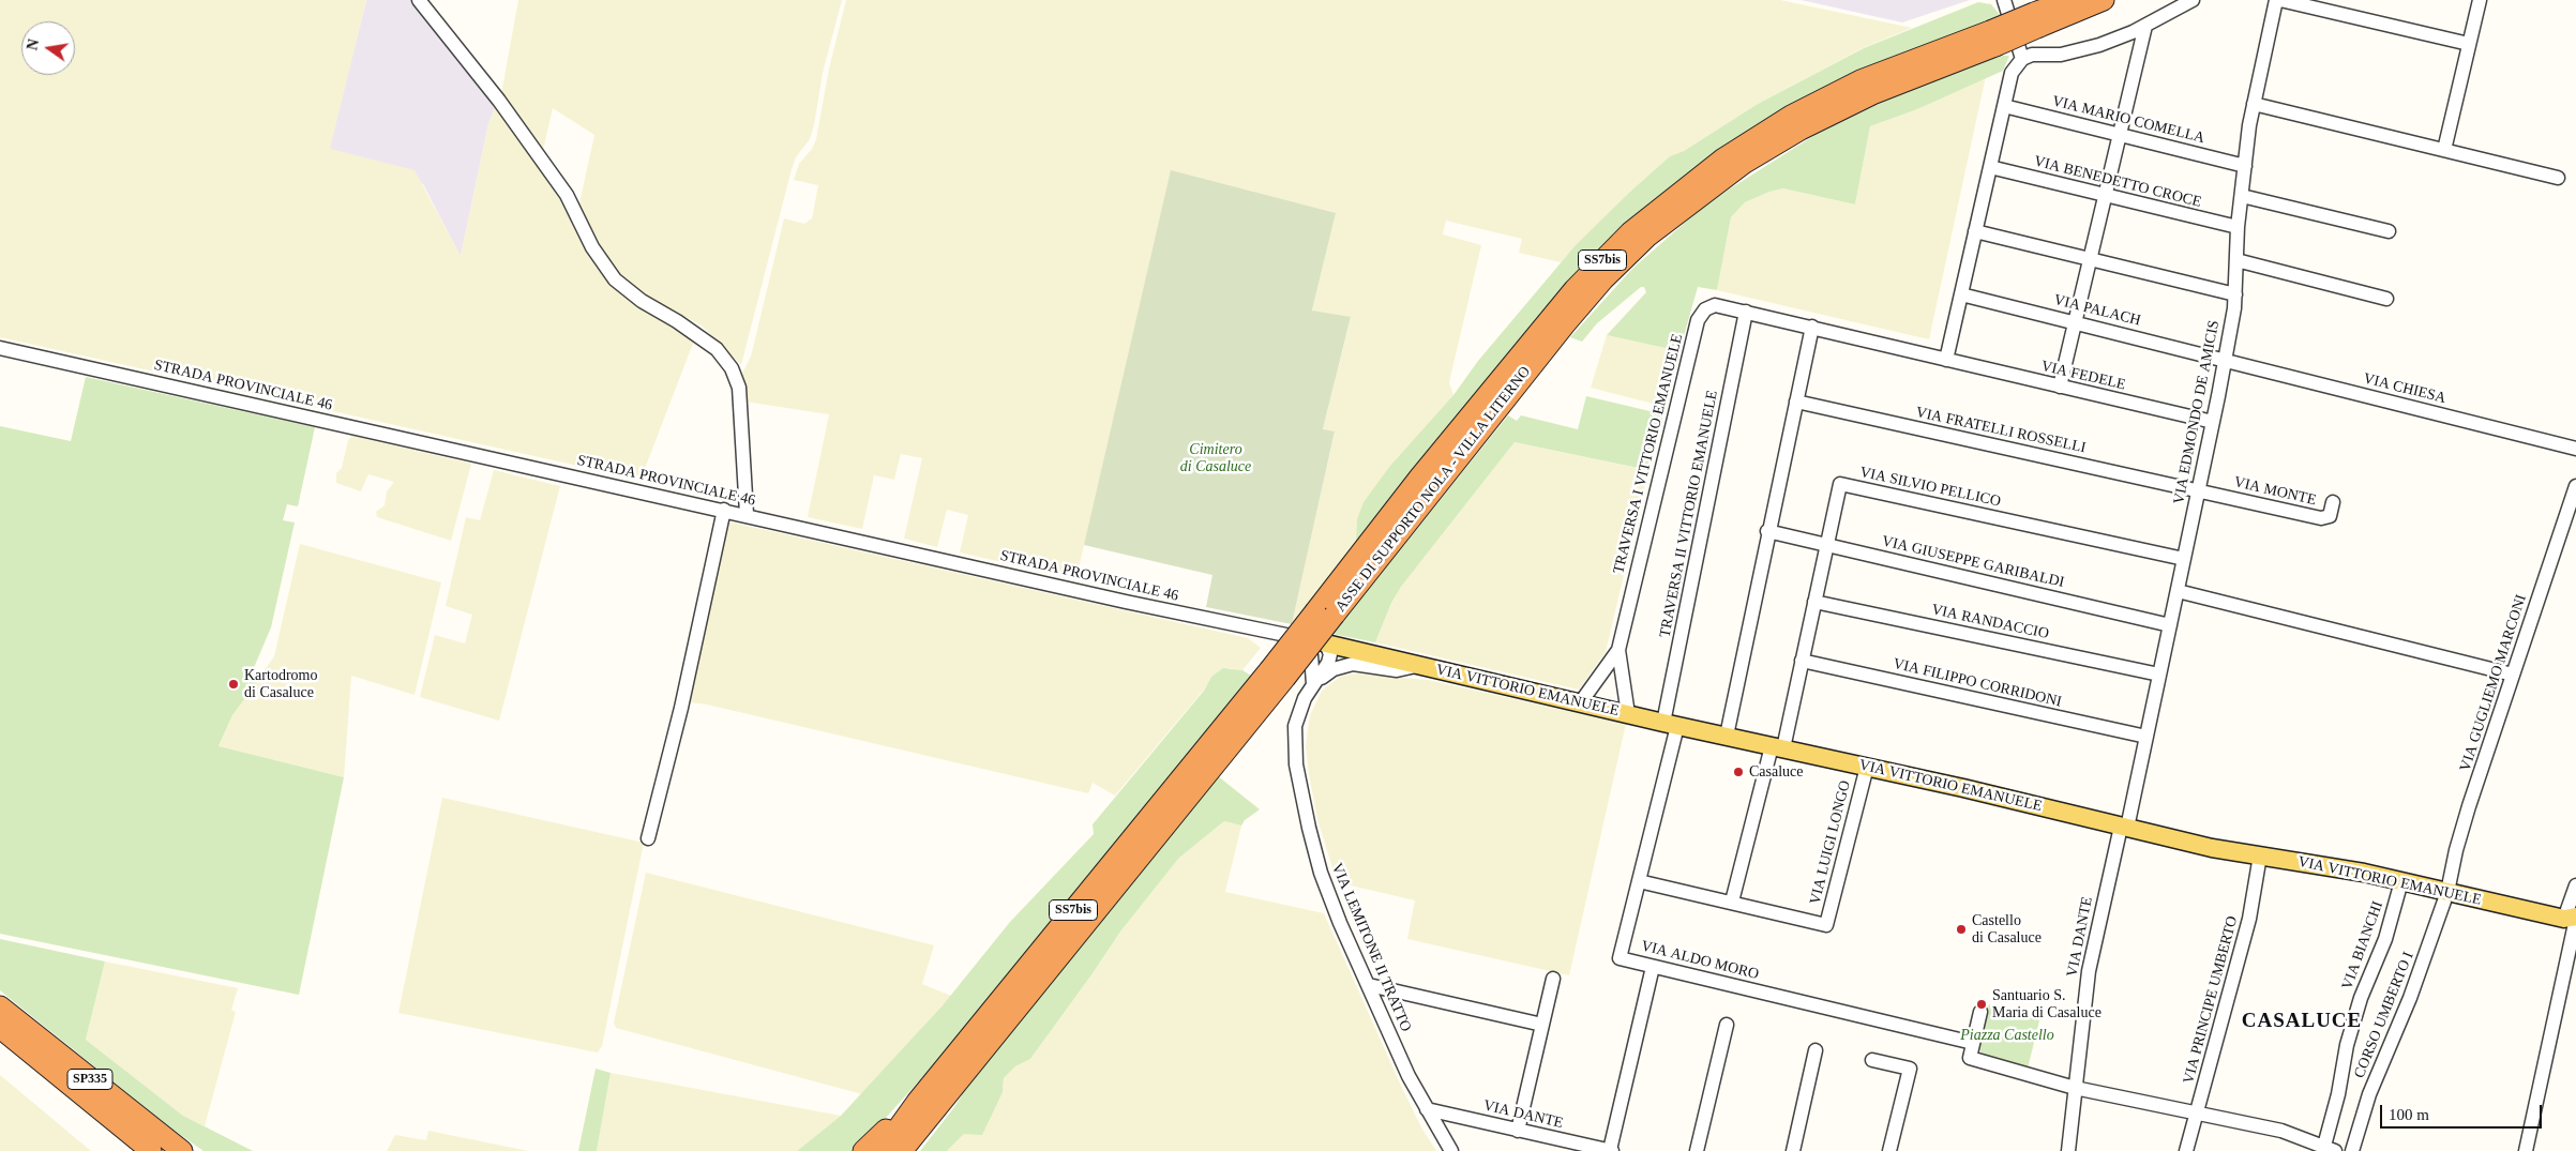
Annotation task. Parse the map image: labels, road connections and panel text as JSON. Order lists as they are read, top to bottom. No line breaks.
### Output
{"streets":{"highway":["SS7bis","ASSE DI SUPPORTO NOLA - VILLA LITERNO","SP335"],"main road":["VIA VITTORIO EMANUELE"],"street":["VIA MARIO COMELLA","VIA BENEDETTO CROCE","VIA PALACH","VIA FEDELE","STRADA PROVINCIALE 46","VIA CHIESA","VIA EDMONDO DE AMICIS","VIA FRATELLI ROSSELLI","TRAVERSA I VITTORIO EMANUELE","VIA SILVIO PELLICO","VIA MONTE","TRAVERSA II VITTORIO EMANUELE","VIA GIUSEPPE GARIBALDI","VIA RANDACCIO","VIA FILIPPO CORRIDONI","VIA GUGLIEMO MARCONI","VIA LUIGI LONGO","VIA DANTE","VIA BIANCHI","VIA LEMITONE II TRATTO","VIA ALDO MORO","VIA PRINCIPE UMBERTO","CORSO UMBERTO I"]},"crossings":[["VIA MARIO COMELLA","VIA EDMONDO DE AMICIS"],["VIA BENEDETTO CROCE","VIA EDMONDO DE AMICIS"],["VIA PALACH","VIA CHIESA"],["VIA PALACH","VIA EDMONDO DE AMICIS"],["VIA FEDELE","VIA EDMONDO DE AMICIS"],["VIA FEDELE","TRAVERSA I VITTORIO EMANUELE"],["VIA FEDELE","TRAVERSA II VITTORIO EMANUELE"],["STRADA PROVINCIALE 46","VIA VITTORIO EMANUELE"],["STRADA PROVINCIALE 46","VIA LEMITONE II TRATTO"],["VIA CHIESA","VIA EDMONDO DE AMICIS"],["VIA EDMONDO DE AMICIS","VIA FRATELLI ROSSELLI"],["VIA EDMONDO DE AMICIS","VIA SILVIO PELLICO"],["VIA EDMONDO DE AMICIS","VIA MONTE"],["VIA EDMONDO DE AMICIS","VIA GIUSEPPE GARIBALDI"],["VIA EDMONDO DE AMICIS","VIA RANDACCIO"],["VIA EDMONDO DE AMICIS","VIA FILIPPO CORRIDONI"],["VIA EDMONDO DE AMICIS","VIA VITTORIO EMANUELE"],["VIA EDMONDO DE AMICIS","VIA DANTE"],["VIA FRATELLI ROSSELLI","VIA MONTE"],["TRAVERSA I VITTORIO EMANUELE","TRAVERSA II VITTORIO EMANUELE"],["TRAVERSA I VITTORIO EMANUELE","VIA VITTORIO EMANUELE"],["VIA SILVIO PELLICO","VIA GIUSEPPE GARIBALDI"],["VIA SILVIO PELLICO","VIA RANDACCIO"],["VIA SILVIO PELLICO","VIA FILIPPO CORRIDONI"],["VIA SILVIO PELLICO","VIA VITTORIO EMANUELE"],["VIA SILVIO PELLICO","VIA LUIGI LONGO"],["TRAVERSA II VITTORIO EMANUELE","VIA VITTORIO EMANUELE"],["TRAVERSA II VITTORIO EMANUELE","VIA ALDO MORO"],["VIA GUGLIEMO MARCONI","VIA VITTORIO EMANUELE"],["VIA GUGLIEMO MARCONI","CORSO UMBERTO I"],["VIA VITTORIO EMANUELE","VIA LUIGI LONGO"],["VIA VITTORIO EMANUELE","VIA DANTE"],["VIA VITTORIO EMANUELE","VIA BIANCHI"],["VIA VITTORIO EMANUELE","VIA LEMITONE II TRATTO"],["VIA VITTORIO EMANUELE","VIA ALDO MORO"],["VIA VITTORIO EMANUELE","VIA PRINCIPE UMBERTO"],["VIA VITTORIO EMANUELE","CORSO UMBERTO I"],["VIA DANTE","VIA LEMITONE II TRATTO"]],"districts":["CASALUCE"],"parks":["Cimitero di Casaluce","Piazza Castello"],"places":["Kartodromo di Casaluce","Casaluce","Castello di Casaluce","Santuario S. Maria di Casaluce"],"scale_bar":"100 m","north":"left"}
